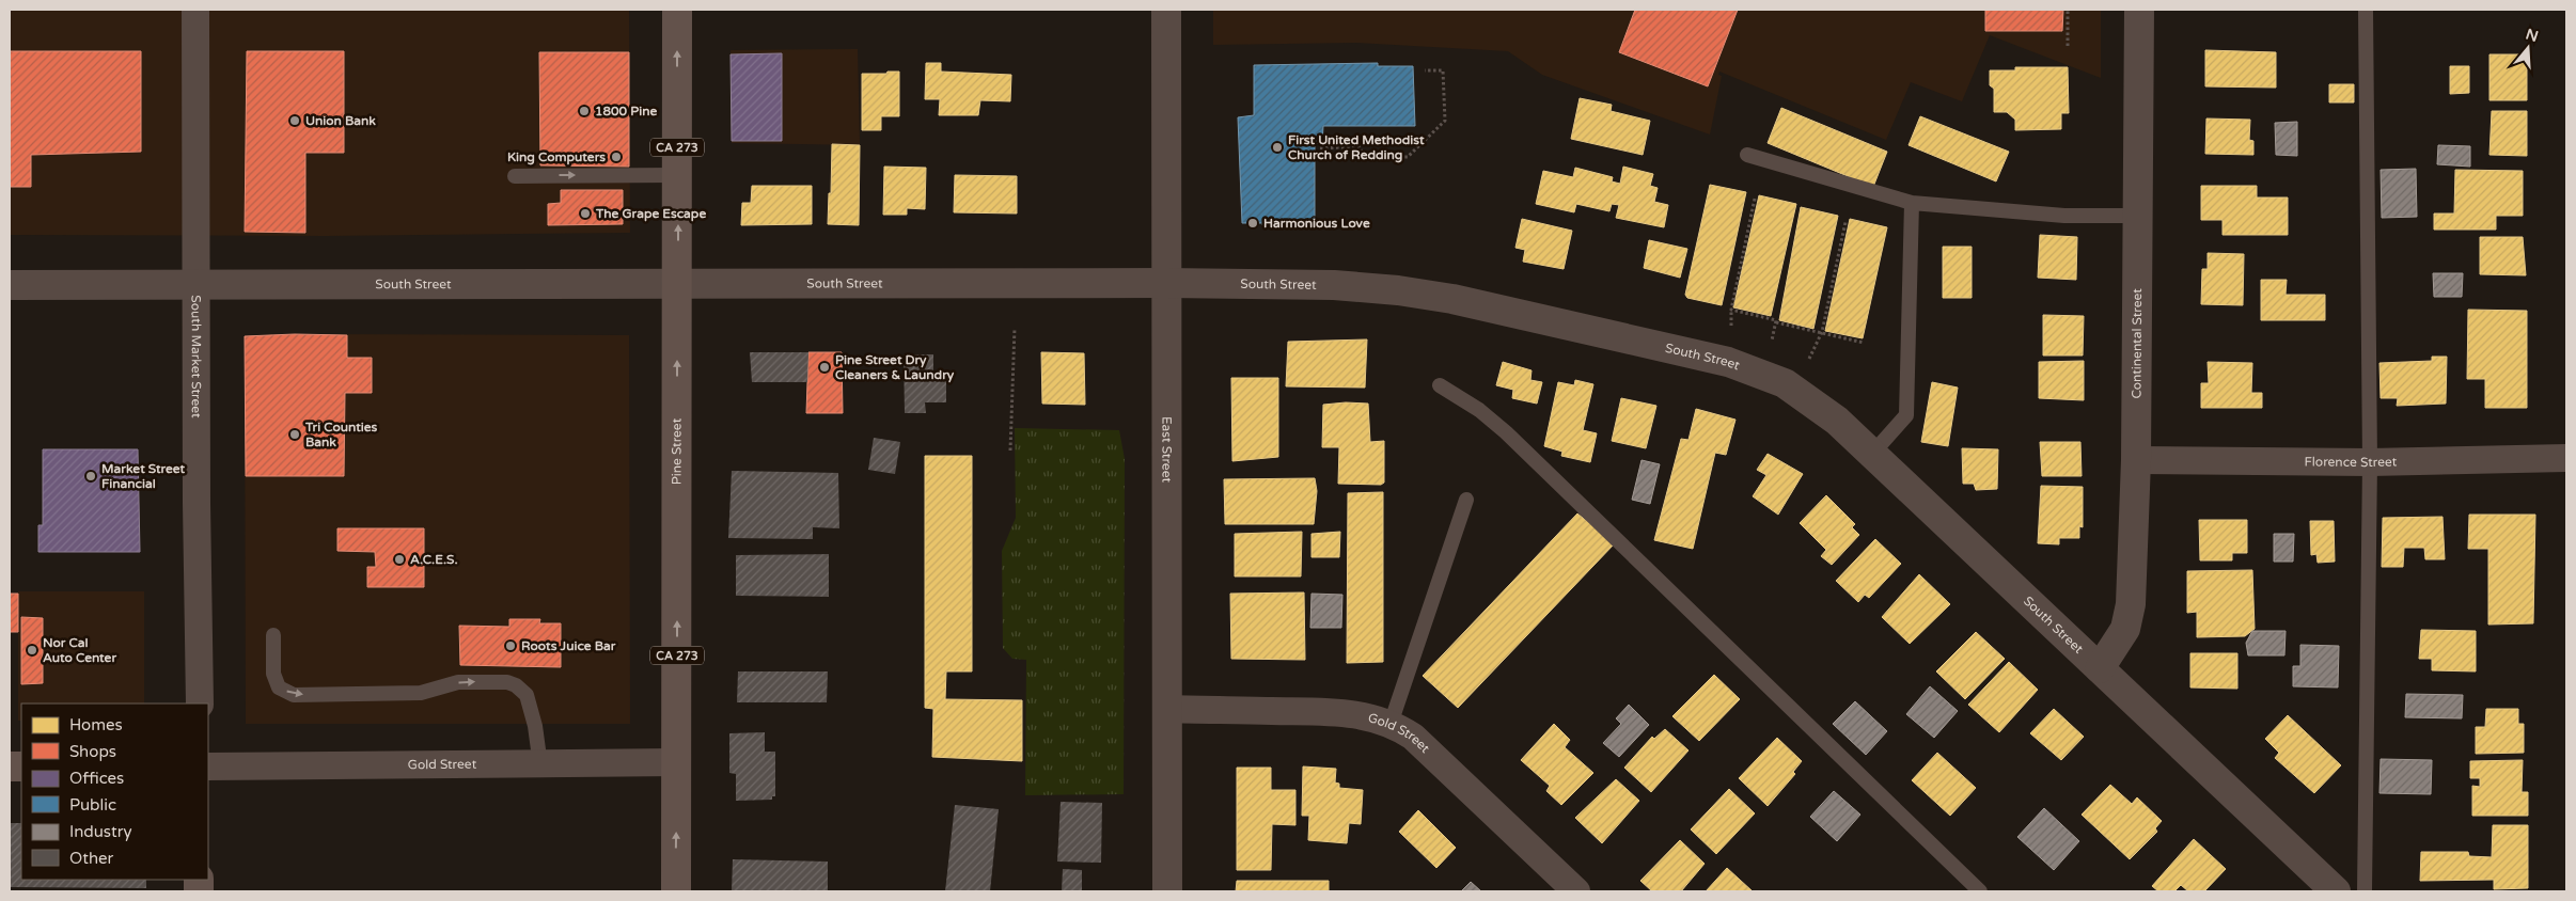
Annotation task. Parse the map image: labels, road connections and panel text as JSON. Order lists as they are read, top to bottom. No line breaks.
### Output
{"streets":{"main road":["CA 273","Pine Street"],"street":["South Street","Continental Street","South Market Street","East Street","Florence Street","Gold Street"]},"crossings":[["South Street","Continental Street"],["South Street","South Market Street"],["South Street","Pine Street"],["South Street","East Street"],["Continental Street","Florence Street"],["Pine Street","Gold Street"],["East Street","Gold Street"]],"one_way":["Pine Street"],"places":["1800 Pine","Union Bank","First United Methodist Church of Redding","King Computers","The Grape Escape","Harmonious Love","Pine Street Dry Cleaners & Laundry","Tri Counties Bank","Market Street Financial","A.C.E.S.","Roots Juice Bar","Nor Cal Auto Center"],"legend":["Homes","Shops","Offices","Public","Industry","Other"],"north":"top"}
